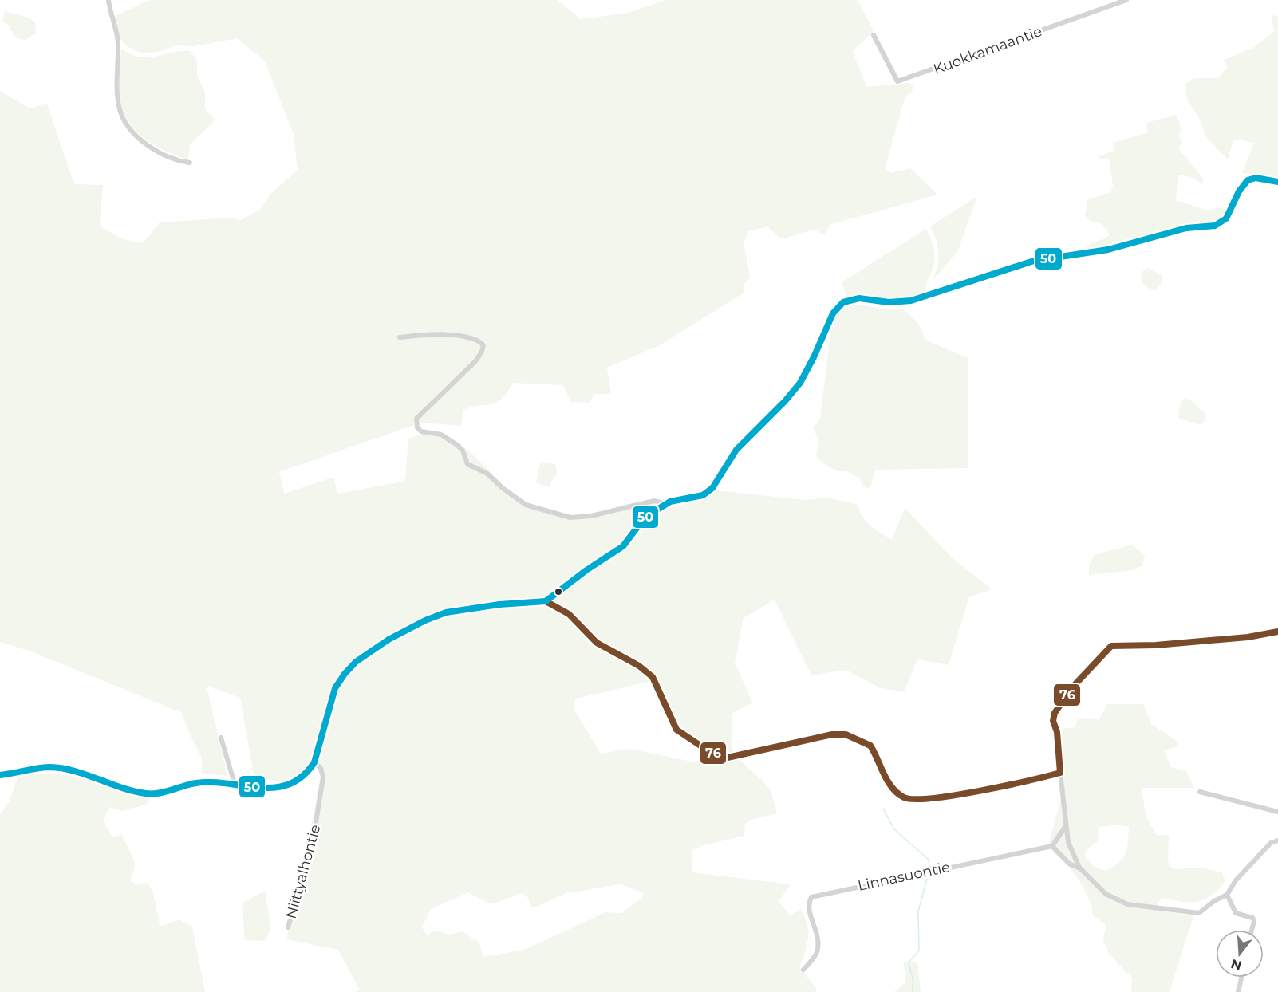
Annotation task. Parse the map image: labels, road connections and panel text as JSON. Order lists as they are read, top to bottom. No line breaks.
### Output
{"streets":{"street":["Kuokkamaantie","Niittyalhontie","Linnasuontie"]},"lines":["transit line 50","transit line 76"],"north":"bottom"}
